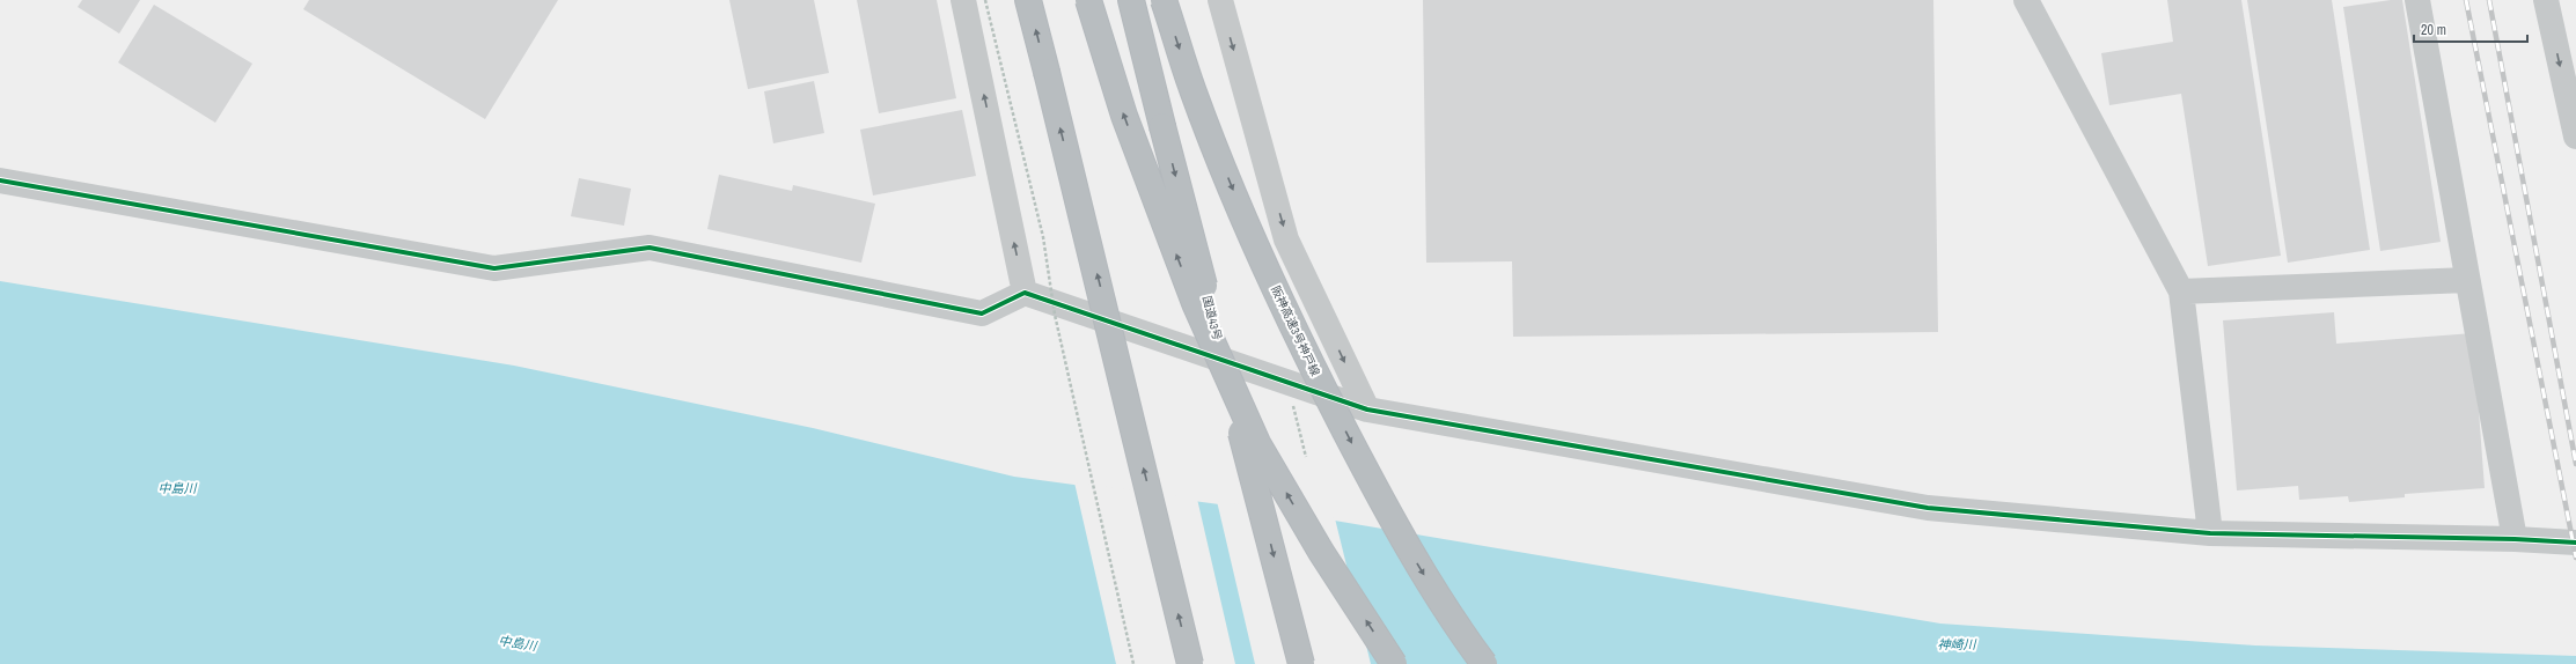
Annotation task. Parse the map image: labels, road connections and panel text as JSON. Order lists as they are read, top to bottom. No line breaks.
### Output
{"streets":{"highway":["国道43号","阪神高速3号神戸線"]},"water":["中島川","神崎川"],"scale_bar":"20 m"}
